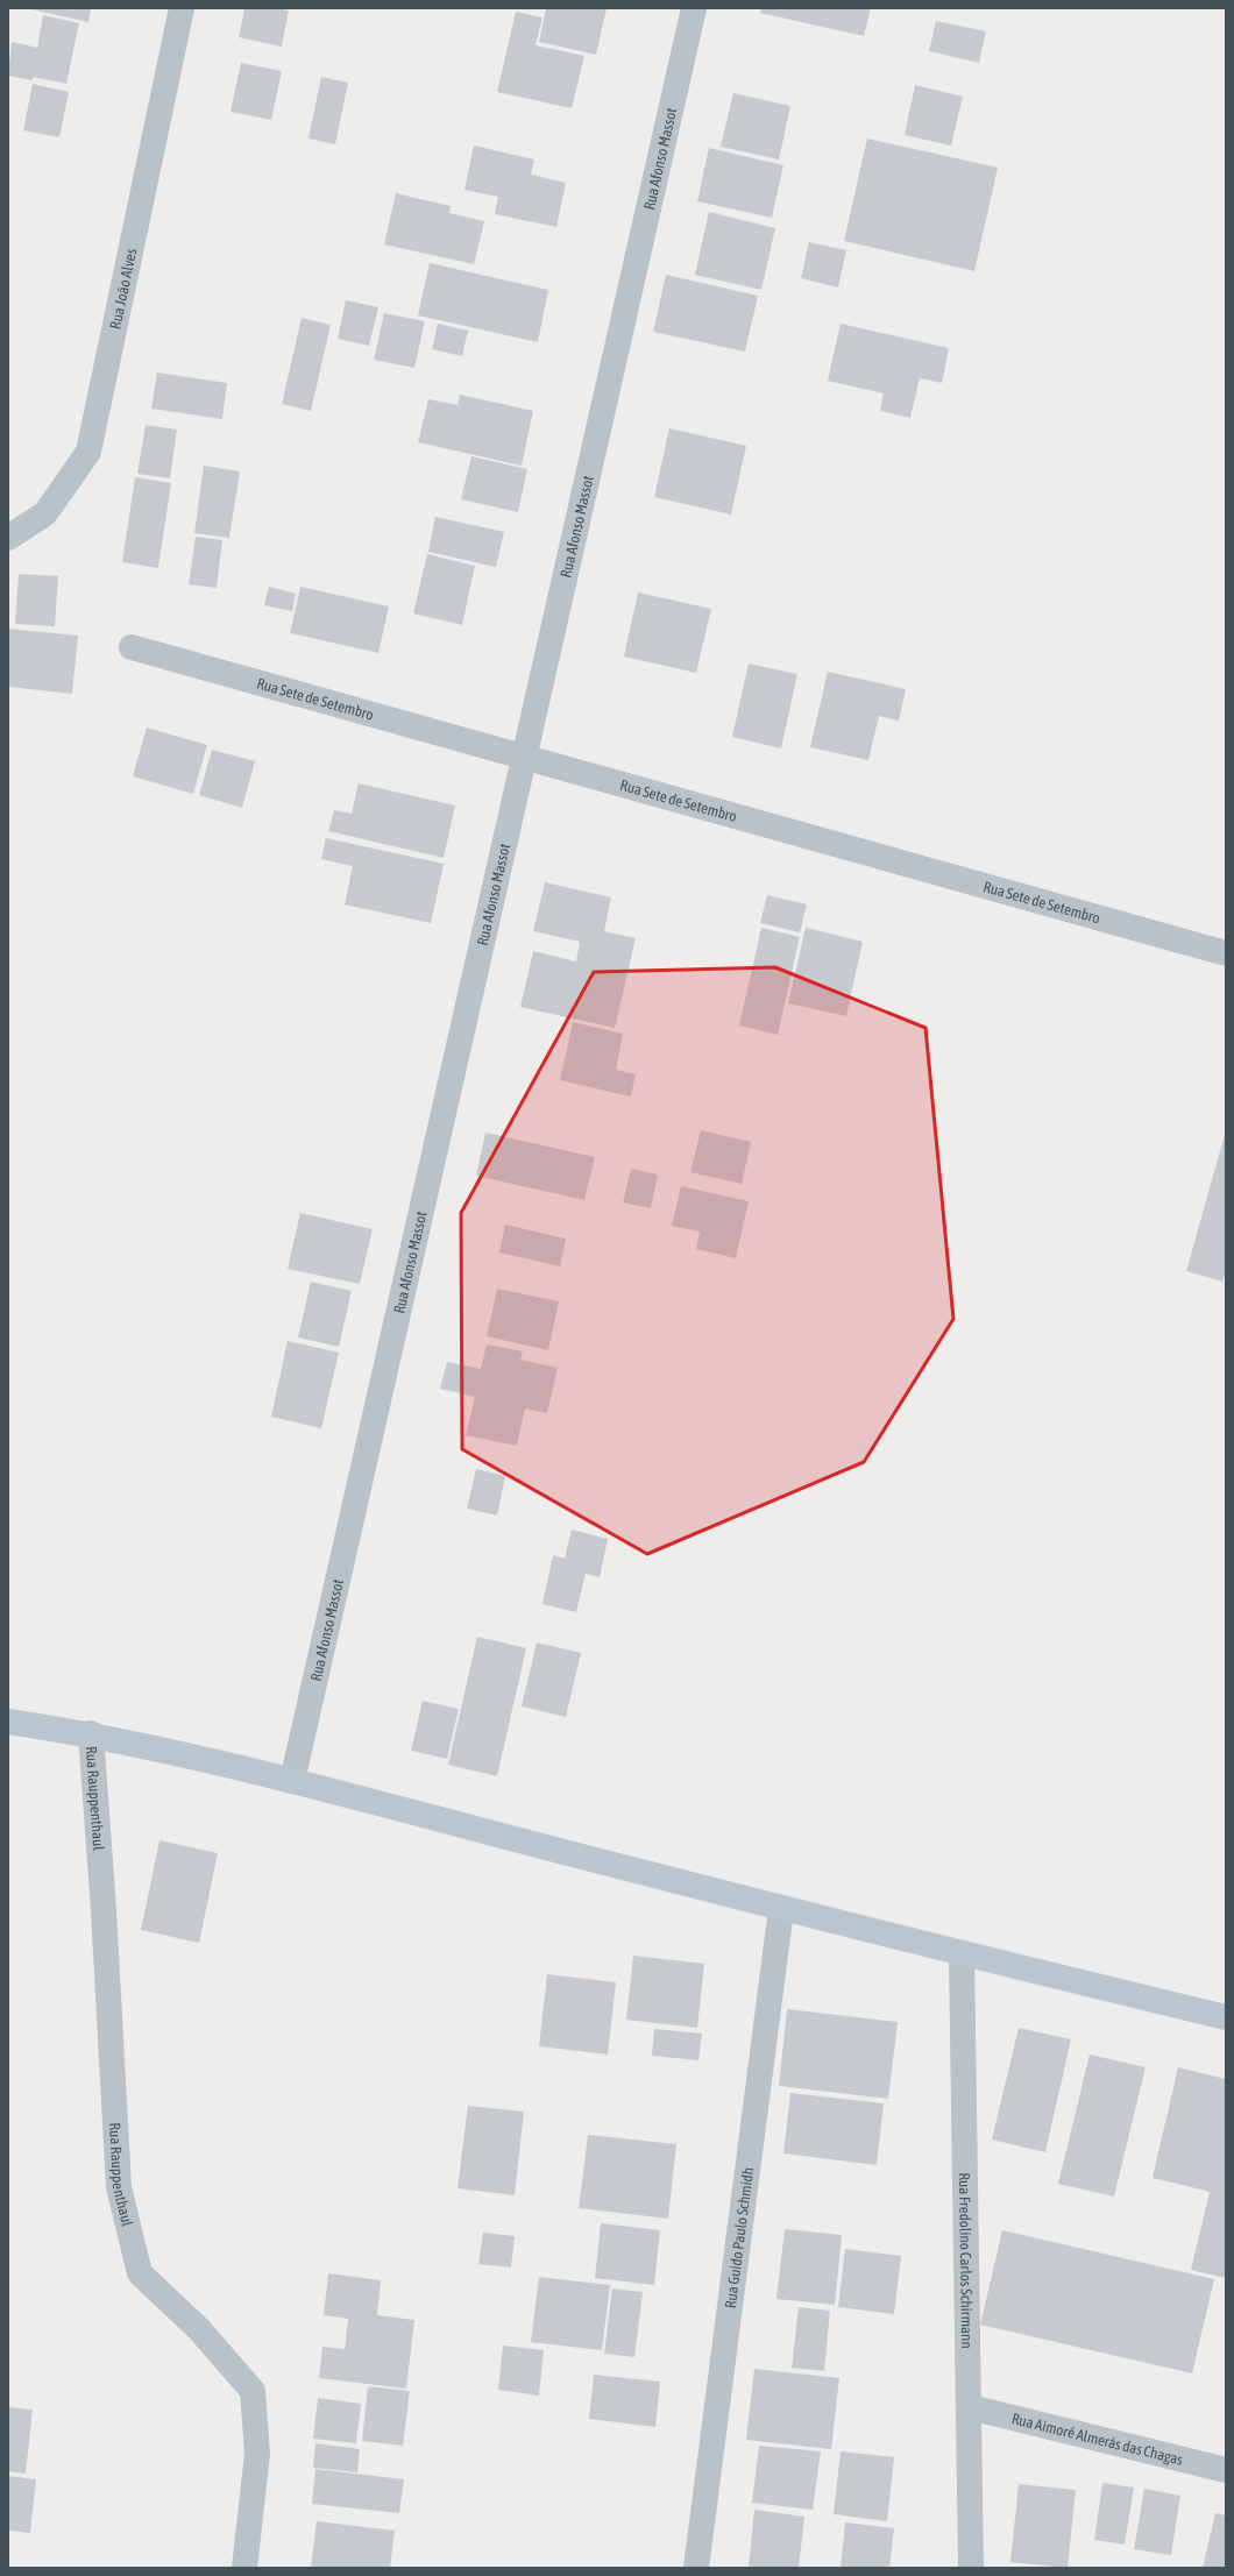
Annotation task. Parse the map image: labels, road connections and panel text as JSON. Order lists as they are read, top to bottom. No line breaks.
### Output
{"streets":{"street":["Rua Afonso Massot","Rua João Alves","Rua Sete de Setembro","Rua Rauppenthaul","Rua Guido Paulo Schmidh","Rua Fredolino Carlos Schirmann","Rua Aimoré Almerás das Chagas"]},"crossings":[["Rua Afonso Massot","Rua Sete de Setembro"],["Rua Fredolino Carlos Schirmann","Rua Aimoré Almerás das Chagas"]]}
